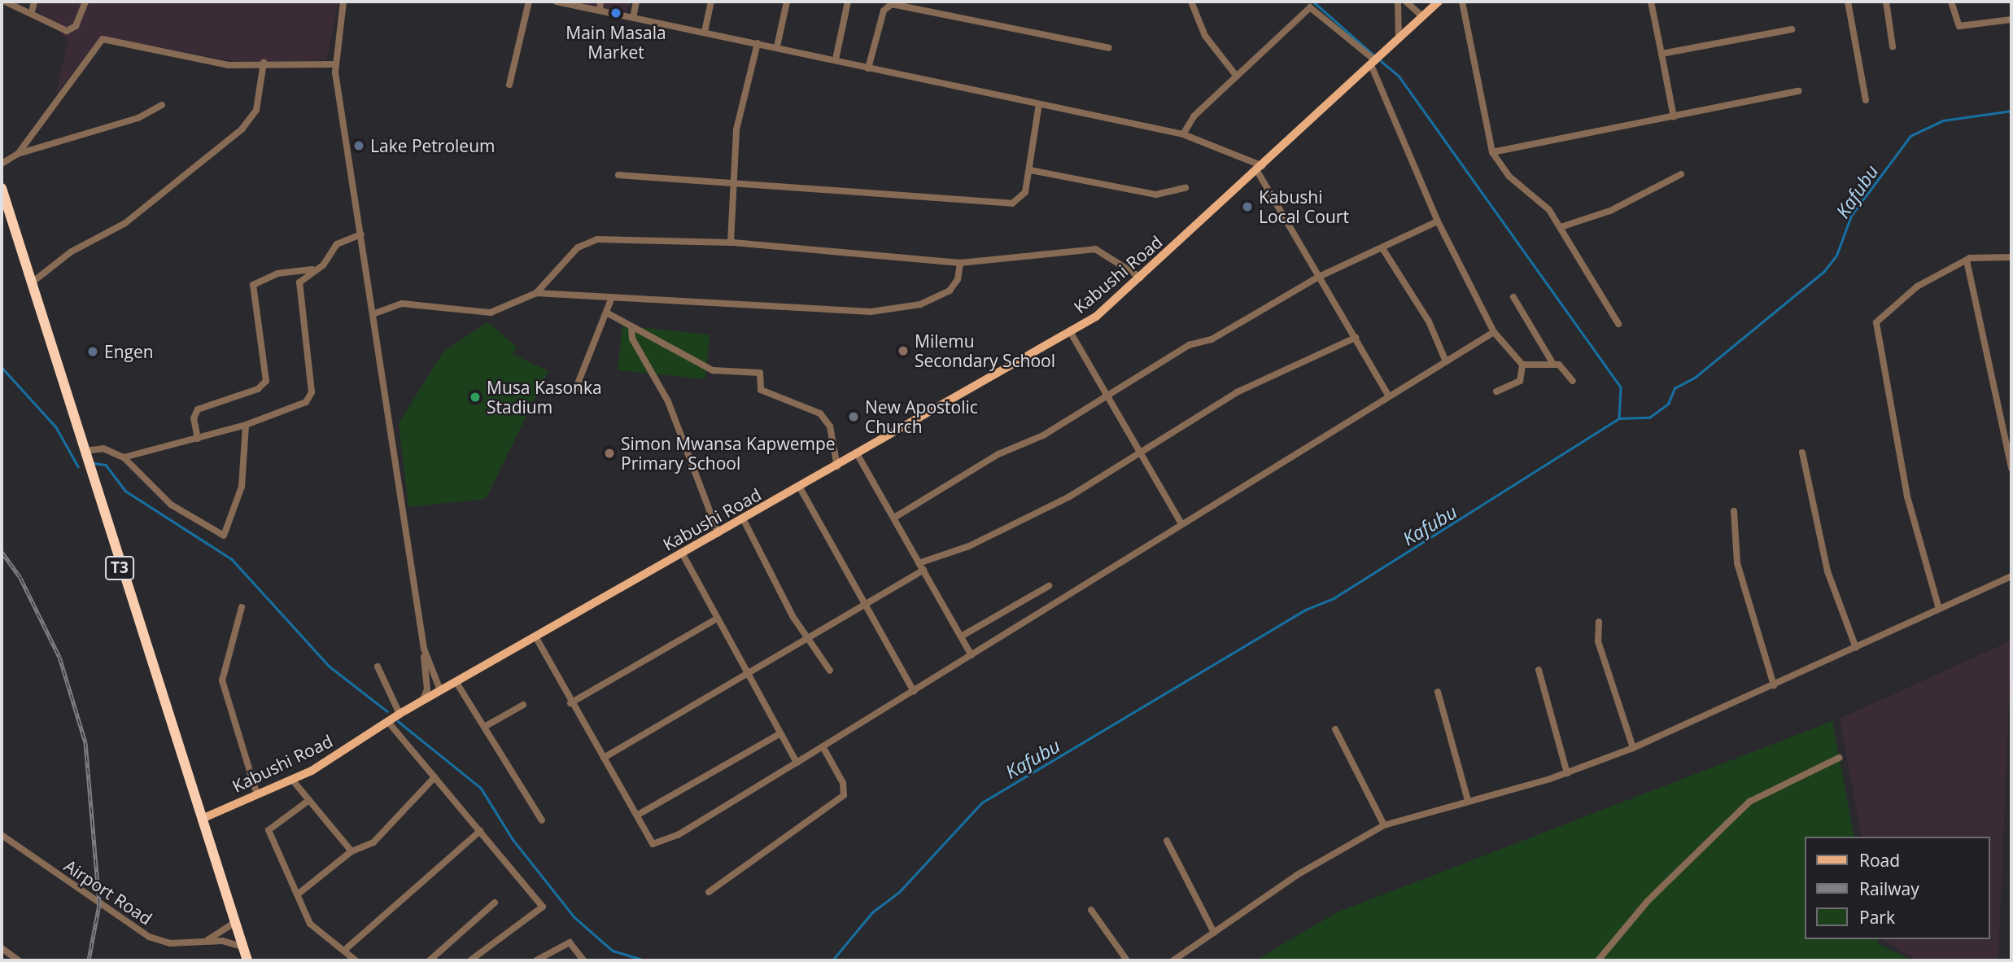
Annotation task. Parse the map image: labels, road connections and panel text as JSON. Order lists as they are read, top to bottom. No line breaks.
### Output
{"streets":{"highway":["T3"],"main road":["Kabushi Road"],"street":["Airport Road"]},"crossings":[["Kabushi Road","T3"],["T3","Airport Road"]],"water":["Kafubu"],"places":["Main Masala Market","Lake Petroleum","Kabushi Local Court","Milemu Secondary School","Engen","Musa Kasonka Stadium","New Apostolic Church","Simon Mwansa Kapwempe Primary School"],"legend":["Road","Railway","Park"]}
